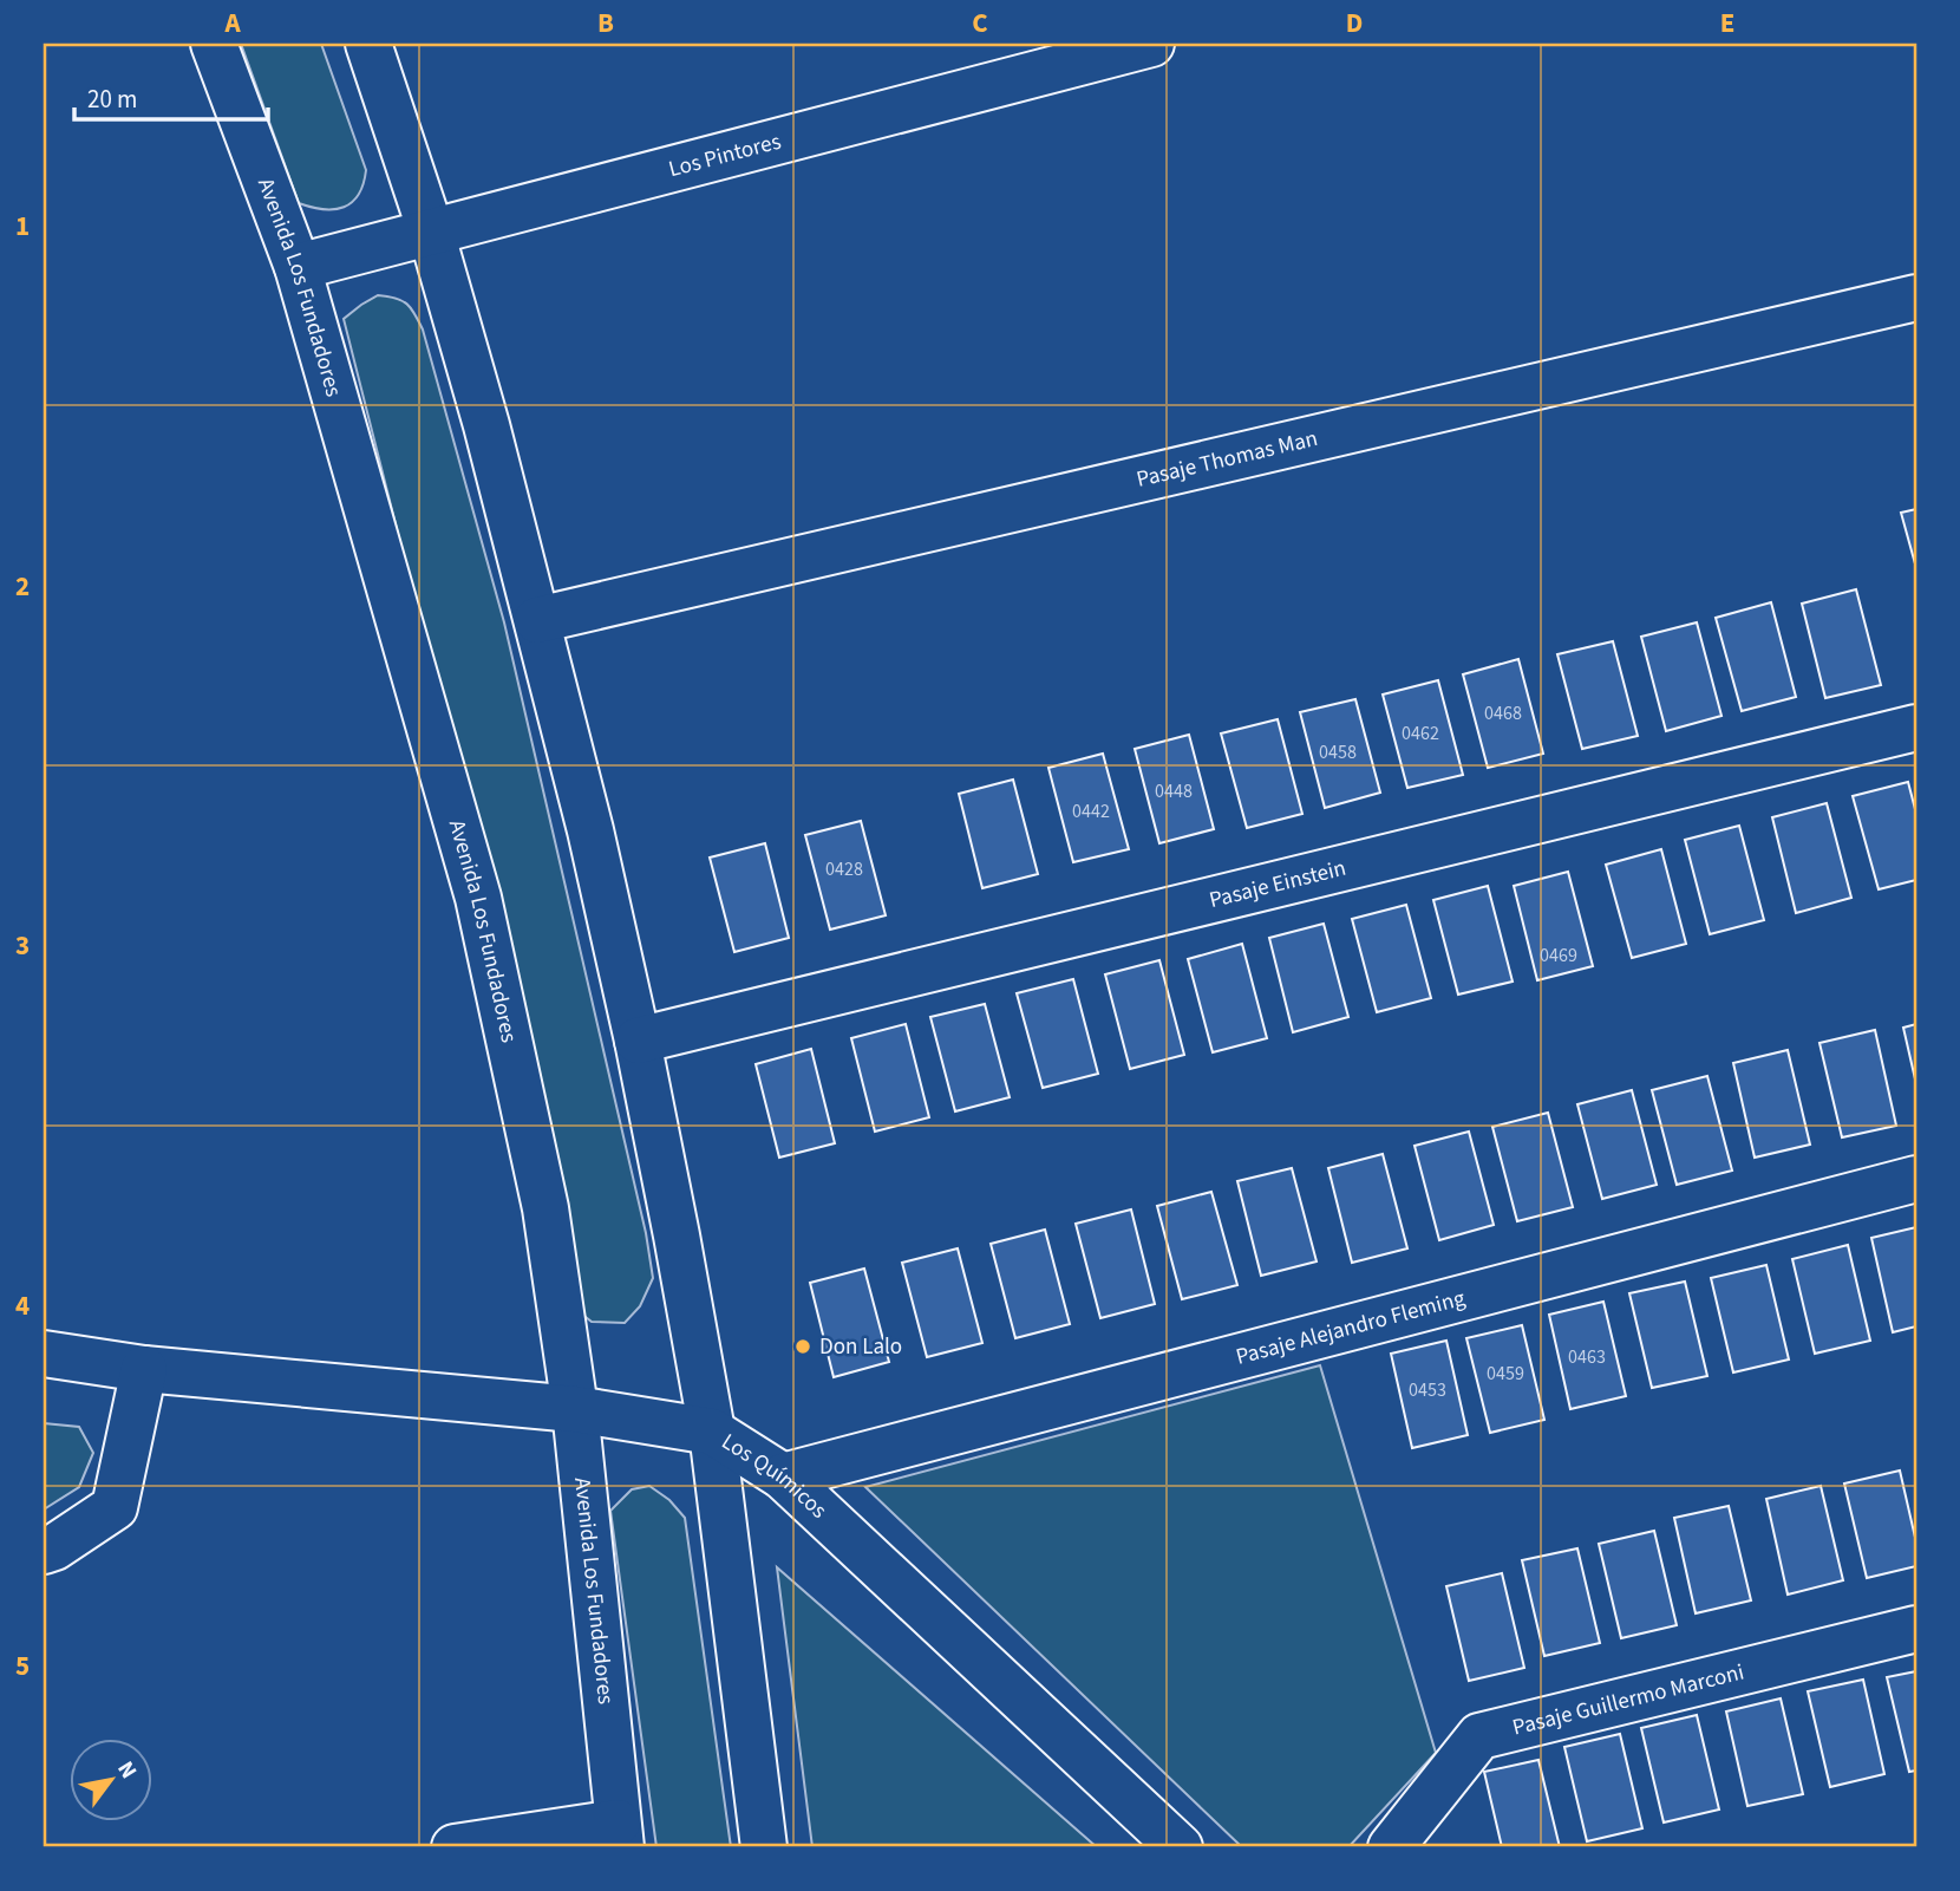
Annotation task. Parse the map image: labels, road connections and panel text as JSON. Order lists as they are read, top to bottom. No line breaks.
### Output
{"streets":{"street":["Los Pintores","Avenida Los Fundadores","Pasaje Thomas Man","Pasaje Einstein","Pasaje Alejandro Fleming","Los Químicos","Pasaje Guillermo Marconi"]},"crossings":[["Los Pintores","Avenida Los Fundadores"],["Avenida Los Fundadores","Los Químicos"],["Pasaje Alejandro Fleming","Los Químicos"]],"places":["Don Lalo"],"house_numbers":["0468","0462","0458","0448","0442","0428","0469","0463","0459","0453"],"scale_bar":"20 m","north":"top right","grid":{"columns":["A","B","C","D","E"],"rows":["1","2","3","4","5"]}}
